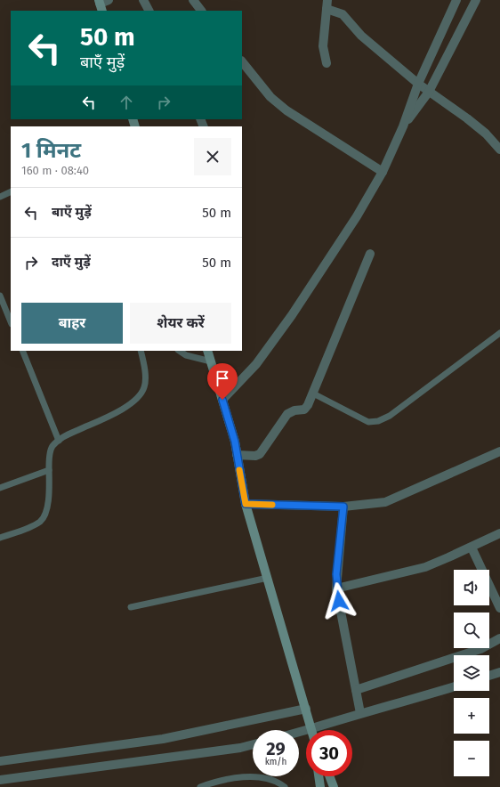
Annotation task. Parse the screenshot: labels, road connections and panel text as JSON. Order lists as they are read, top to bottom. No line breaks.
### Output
{"page":{"turn":["50 m","बाएँ मुड़ें"],"heading":["1 मिनट","160 m · 08:40"],"list":[{"name":"बाएँ मुड़ें","value":"50 m"},{"name":"दाएँ मुड़ें","value":"50 m"}],"buttons":["बाहर","शेयर करें"],"map_buttons":["+","−"],"speed":"29 km/h","limit":"30"}}
